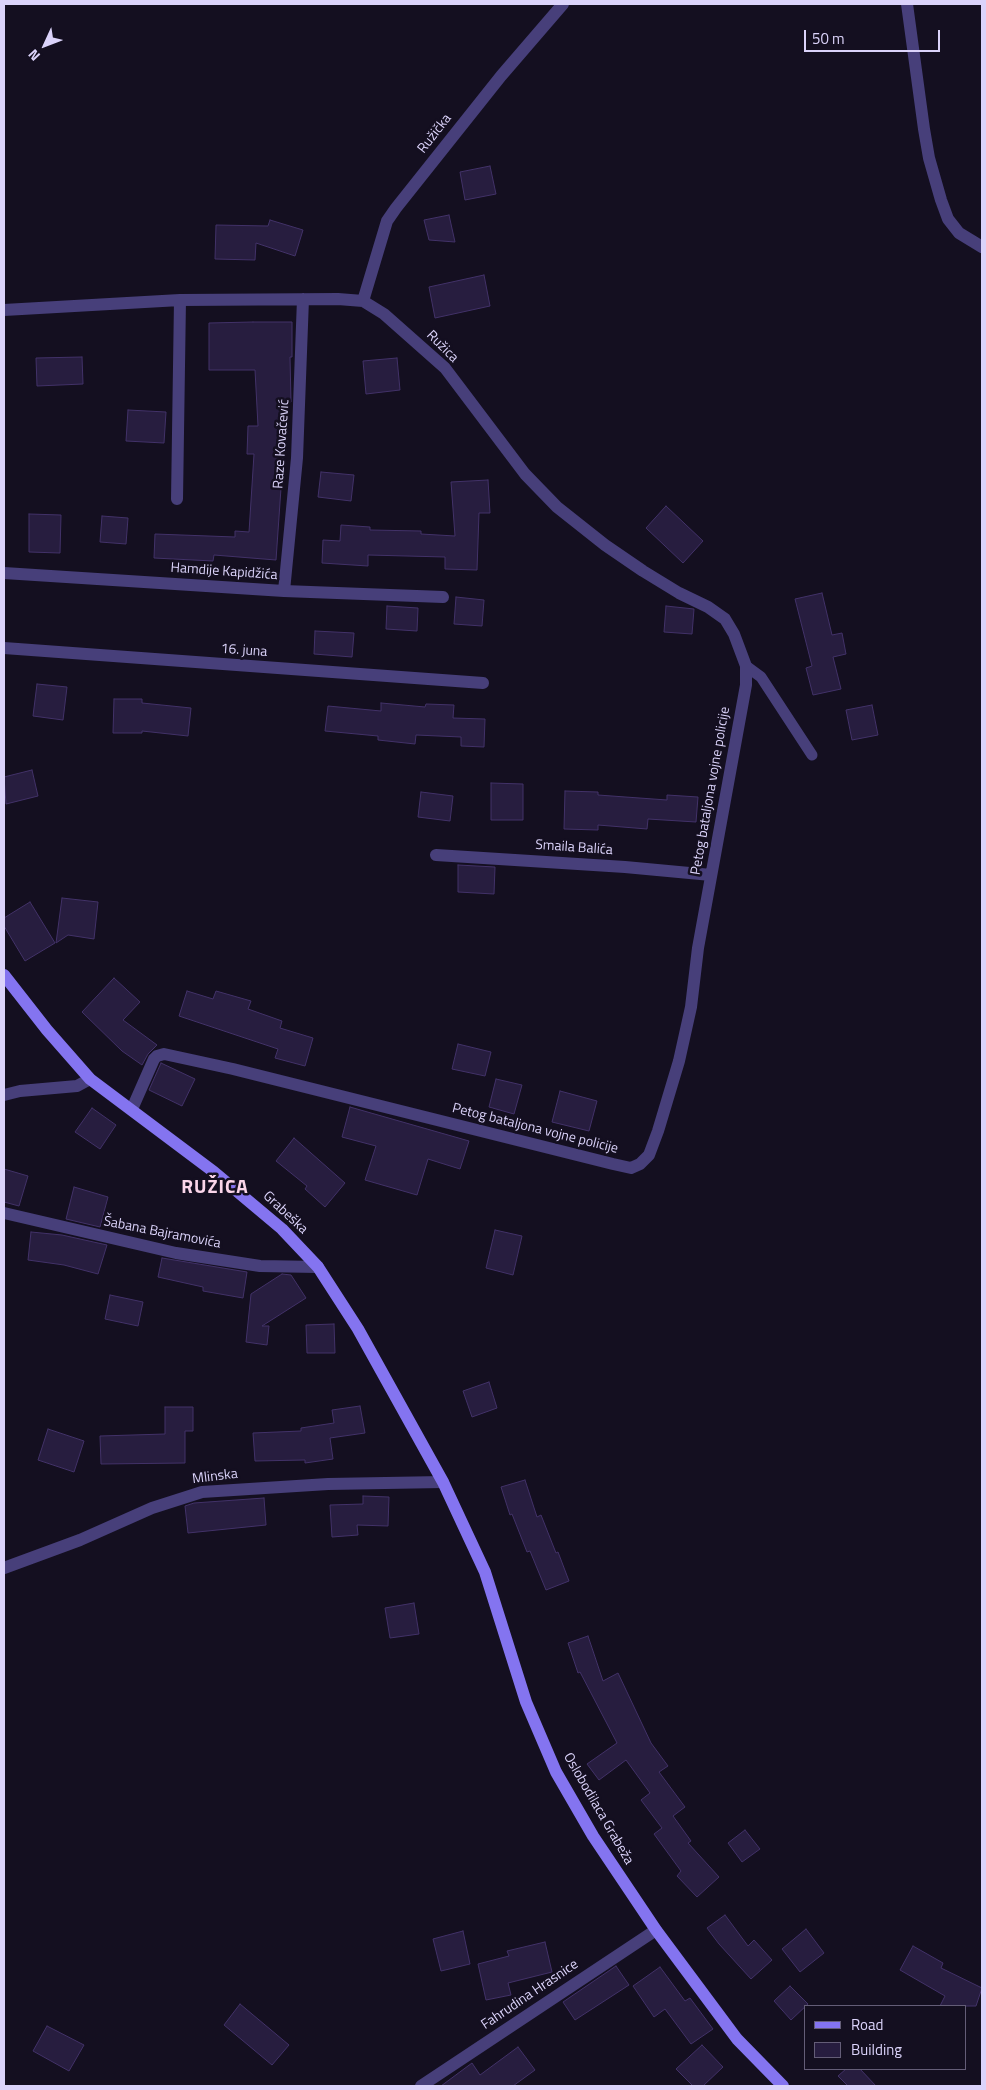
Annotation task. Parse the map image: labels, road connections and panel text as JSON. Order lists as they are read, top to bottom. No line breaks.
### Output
{"streets":{"street":["Ružička","Ružica","Raze Kovačević","Hamdije Kapidžića","16. juna","Petog bataljona vojne policije","Smaila Balića","Grabeška","Šabana Bajramovića","Mlinska","Oslobodilaca Grabeža","Fahrudina Hrasnice"]},"crossings":[["Ružička","Ružica"],["Ružica","Raze Kovačević"],["Ružica","Petog bataljona vojne policije"],["Raze Kovačević","Hamdije Kapidžića"],["Petog bataljona vojne policije","Smaila Balića"],["Petog bataljona vojne policije","Grabeška"],["Grabeška","Šabana Bajramovića"],["Grabeška","Mlinska"],["Grabeška","Oslobodilaca Grabeža"],["Mlinska","Oslobodilaca Grabeža"],["Oslobodilaca Grabeža","Fahrudina Hrasnice"]],"districts":["RUŽICA"],"legend":["Road","Building"],"scale_bar":"50 m","north":"bottom left"}
